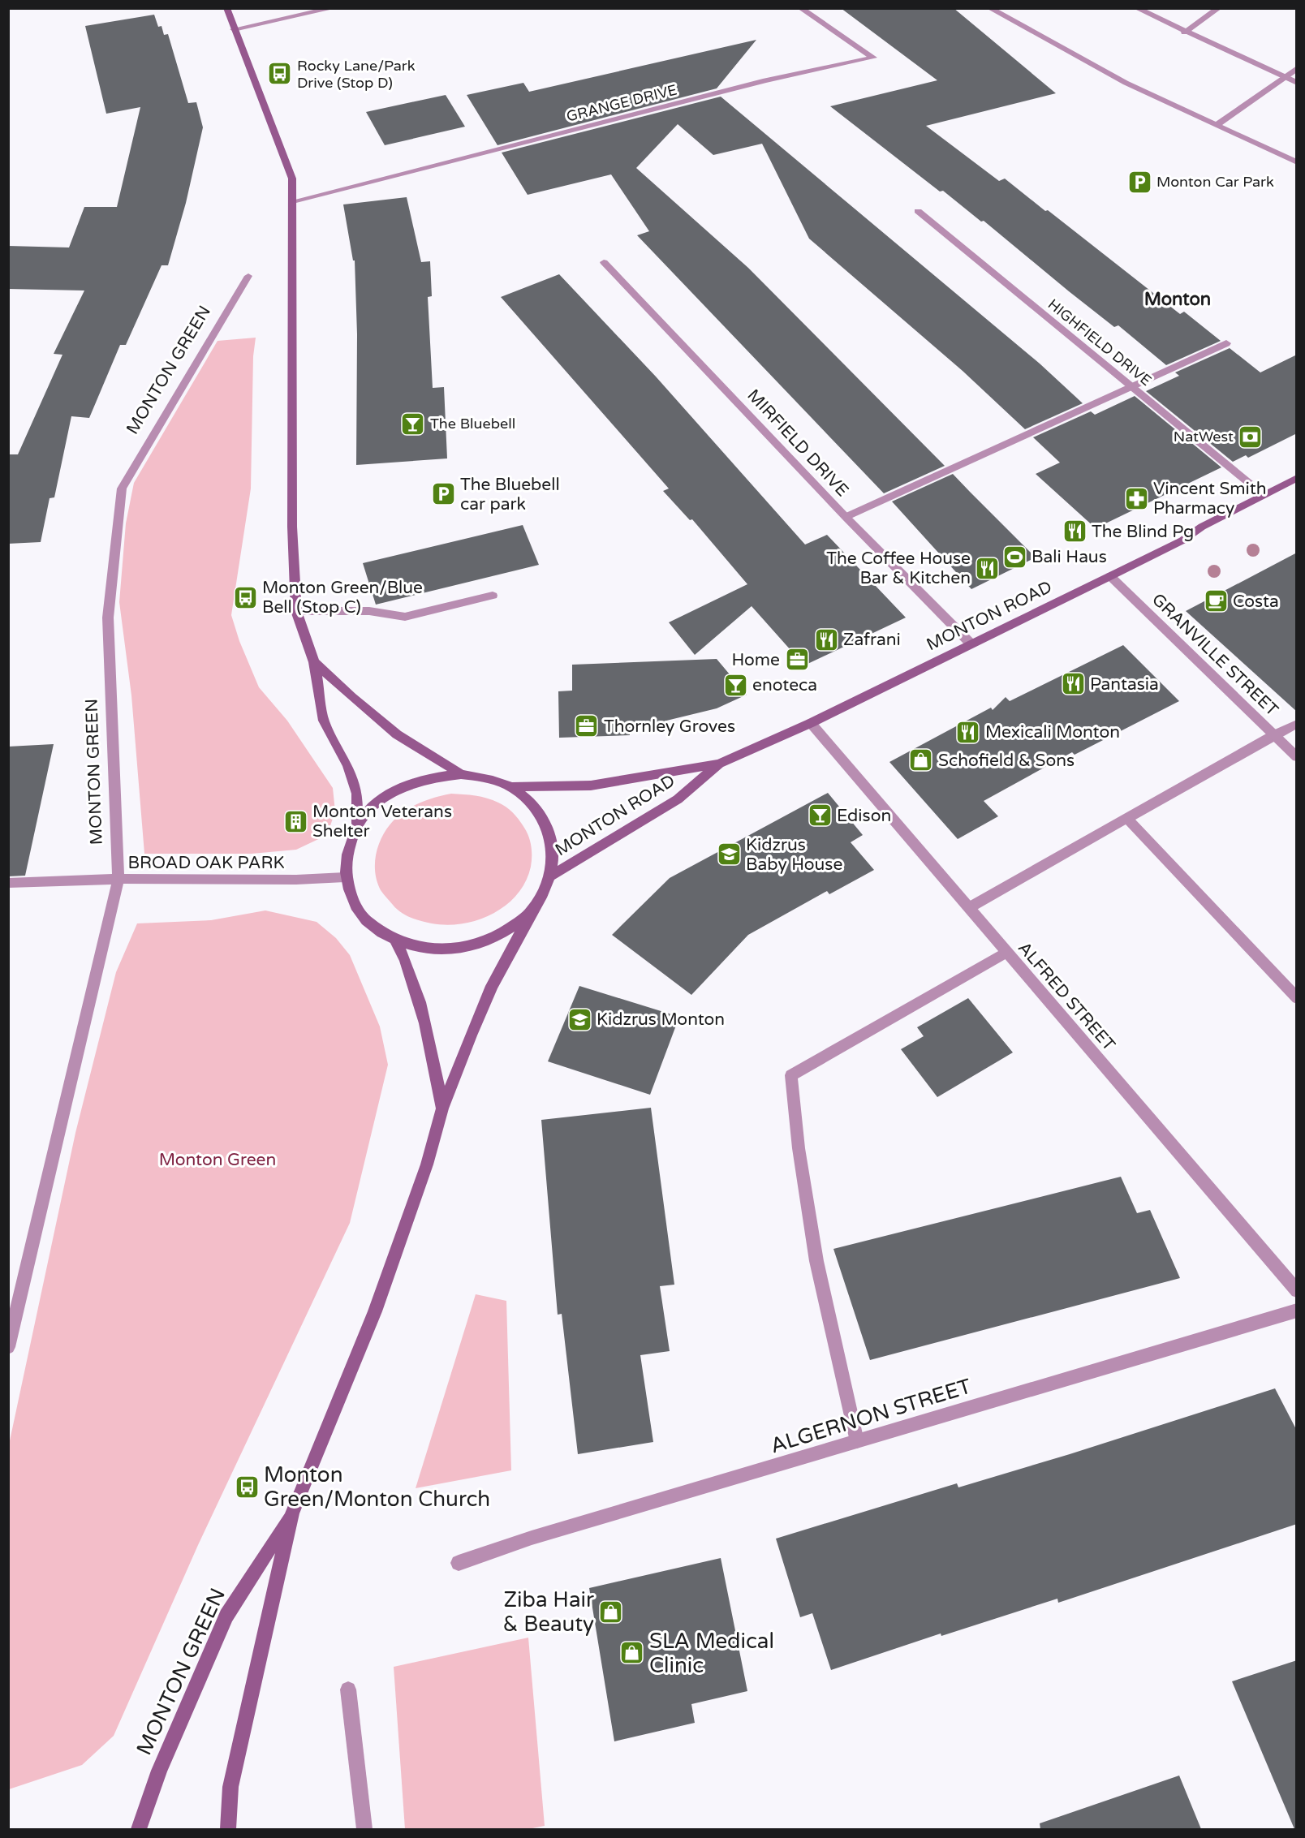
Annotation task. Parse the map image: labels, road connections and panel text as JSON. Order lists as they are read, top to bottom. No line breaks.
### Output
{"streets":{"main road":["MONTON GREEN","MONTON ROAD"],"street":["GRANGE DRIVE","HIGHFIELD DRIVE","MIRFIELD DRIVE","GRANVILLE STREET","BROAD OAK PARK","ALFRED STREET","ALGERNON STREET"]},"crossings":[["HIGHFIELD DRIVE","MONTON ROAD"],["MONTON GREEN","MONTON ROAD"],["MONTON GREEN","BROAD OAK PARK"],["MIRFIELD DRIVE","MONTON ROAD"],["MONTON ROAD","GRANVILLE STREET"],["MONTON ROAD","ALFRED STREET"]],"districts":["Monton"],"parks":["Monton Green"],"places":{"bus stop":["Rocky Lane/Park Drive (Stop D)","Monton Green/Blue Bell (Stop C)","Monton Green/Monton Church"],"parking":["Monton Car Park","The Bluebell car park"],"bar":["The Bluebell","enoteca","Edison"],"bank":["NatWest"],"pharmacy":["Vincent Smith Pharmacy"],"restaurant":["The Blind Pg","The Coffee House Bar & Kitchen","Zafrani","Pantasia","Mexicali Monton"],"sports":["Bali Haus"],"cafe":["Costa"],"office":["Home","Thornley Groves"],"shop":["Schofield & Sons","Ziba Hair & Beauty","SLA Medical Clinic"],"building":["Monton Veterans Shelter"],"school or university":["Kidzrus Baby House","Kidzrus Monton"]}}
